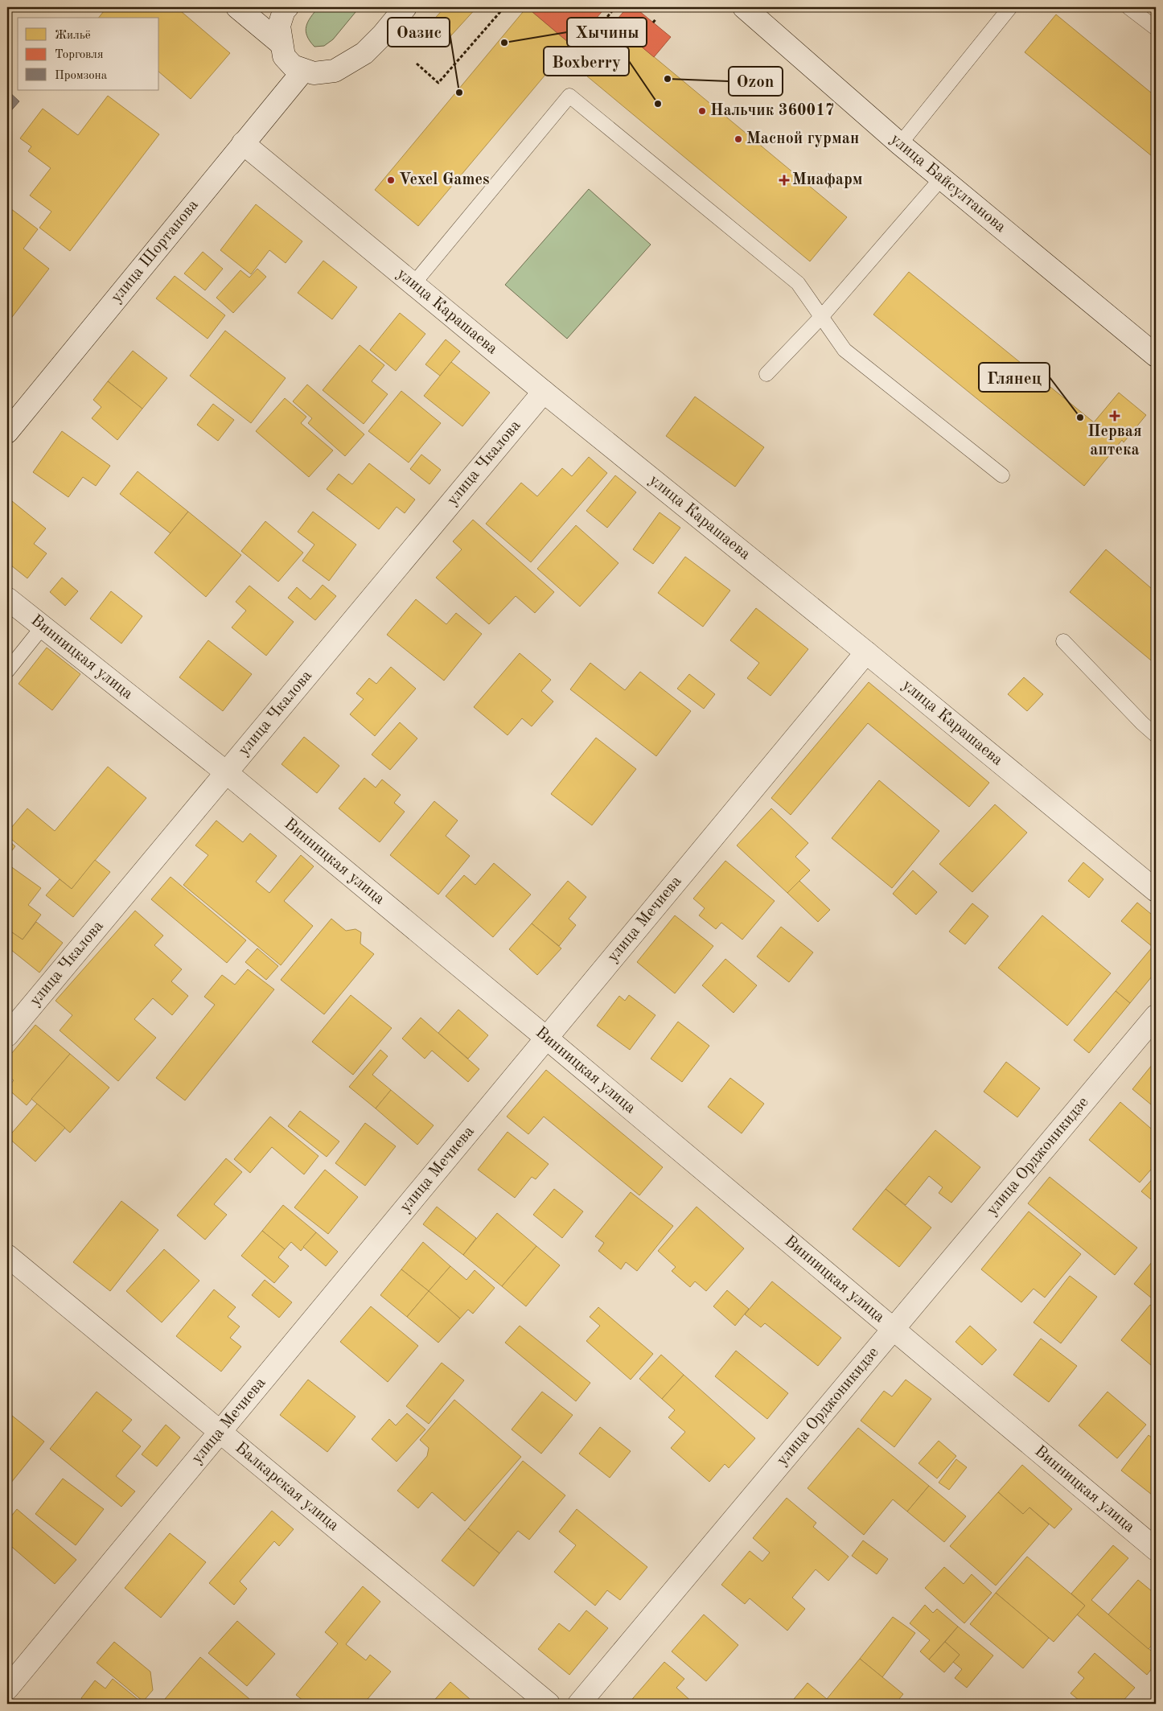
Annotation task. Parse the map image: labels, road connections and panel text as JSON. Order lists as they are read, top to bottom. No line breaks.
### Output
{"streets":{"street":["улица Байсултанова","улица Шортанова","улица Карашаева","улица Чкалова","Винницкая улица","улица Мечиева","улица Орджоникидзе","Балкарская улица"]},"crossings":[["улица Шортанова","улица Карашаева"],["улица Карашаева","улица Чкалова"],["улица Карашаева","улица Мечиева"],["улица Чкалова","Винницкая улица"],["Винницкая улица","улица Мечиева"],["Винницкая улица","улица Орджоникидзе"],["улица Мечиева","Балкарская улица"]],"places":{"other":["Хычины","Ozon","Оазис","Boxberry","Нальчик 360017","Масной гурман","Vexel Games","Глянец"],"health":["Миафарм","Первая аптека"]},"legend":["Жильё","Торговля","Промзона"]}
